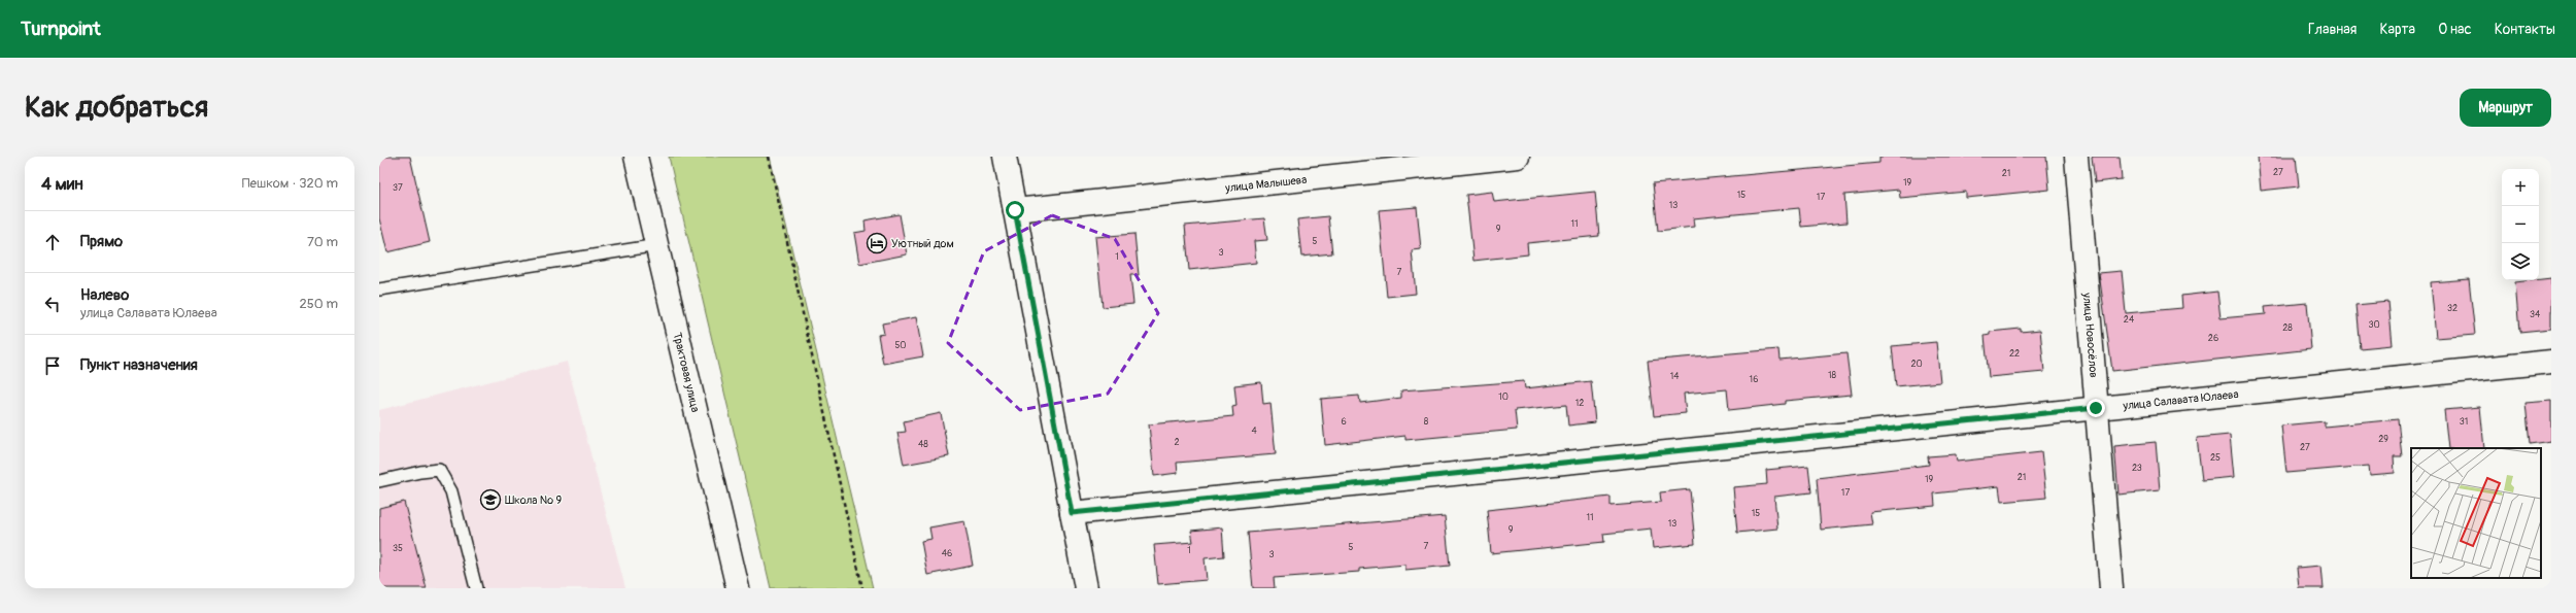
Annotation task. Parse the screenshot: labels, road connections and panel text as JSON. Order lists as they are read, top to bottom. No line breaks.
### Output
{"streets":{"street":["улица Малышева","улица Новосёлов","Трактовая улица","улица Салавата Юлаева"]},"crossings":[["улица Новосёлов","улица Салавата Юлаева"]],"places":{"hotel":["Уютный дом"],"school or university":["Школа № 9"]},"house_numbers":["27","21","19","37","15","17","13","11","9","5","3","1","7","32","34","24","30","28","26","50","22","20","18","14","16","10","12","6","8","31","4","29","2","48","27","25","23","21","19","17","15","11","13","9","7","5","35","1","46","3"],"page":{"header":"Turnpoint","nav":["Главная","Карта","О нас","Контакты"],"buttons":"Маршрут","title":"Как добраться","heading":["4 мин","Пешком · 320 m"],"map_buttons":["+","−"],"list":[["Прямо","70 m"],["Налево","улица Салавата Юлаева","250 m"],"Пункт назначения"]}}
